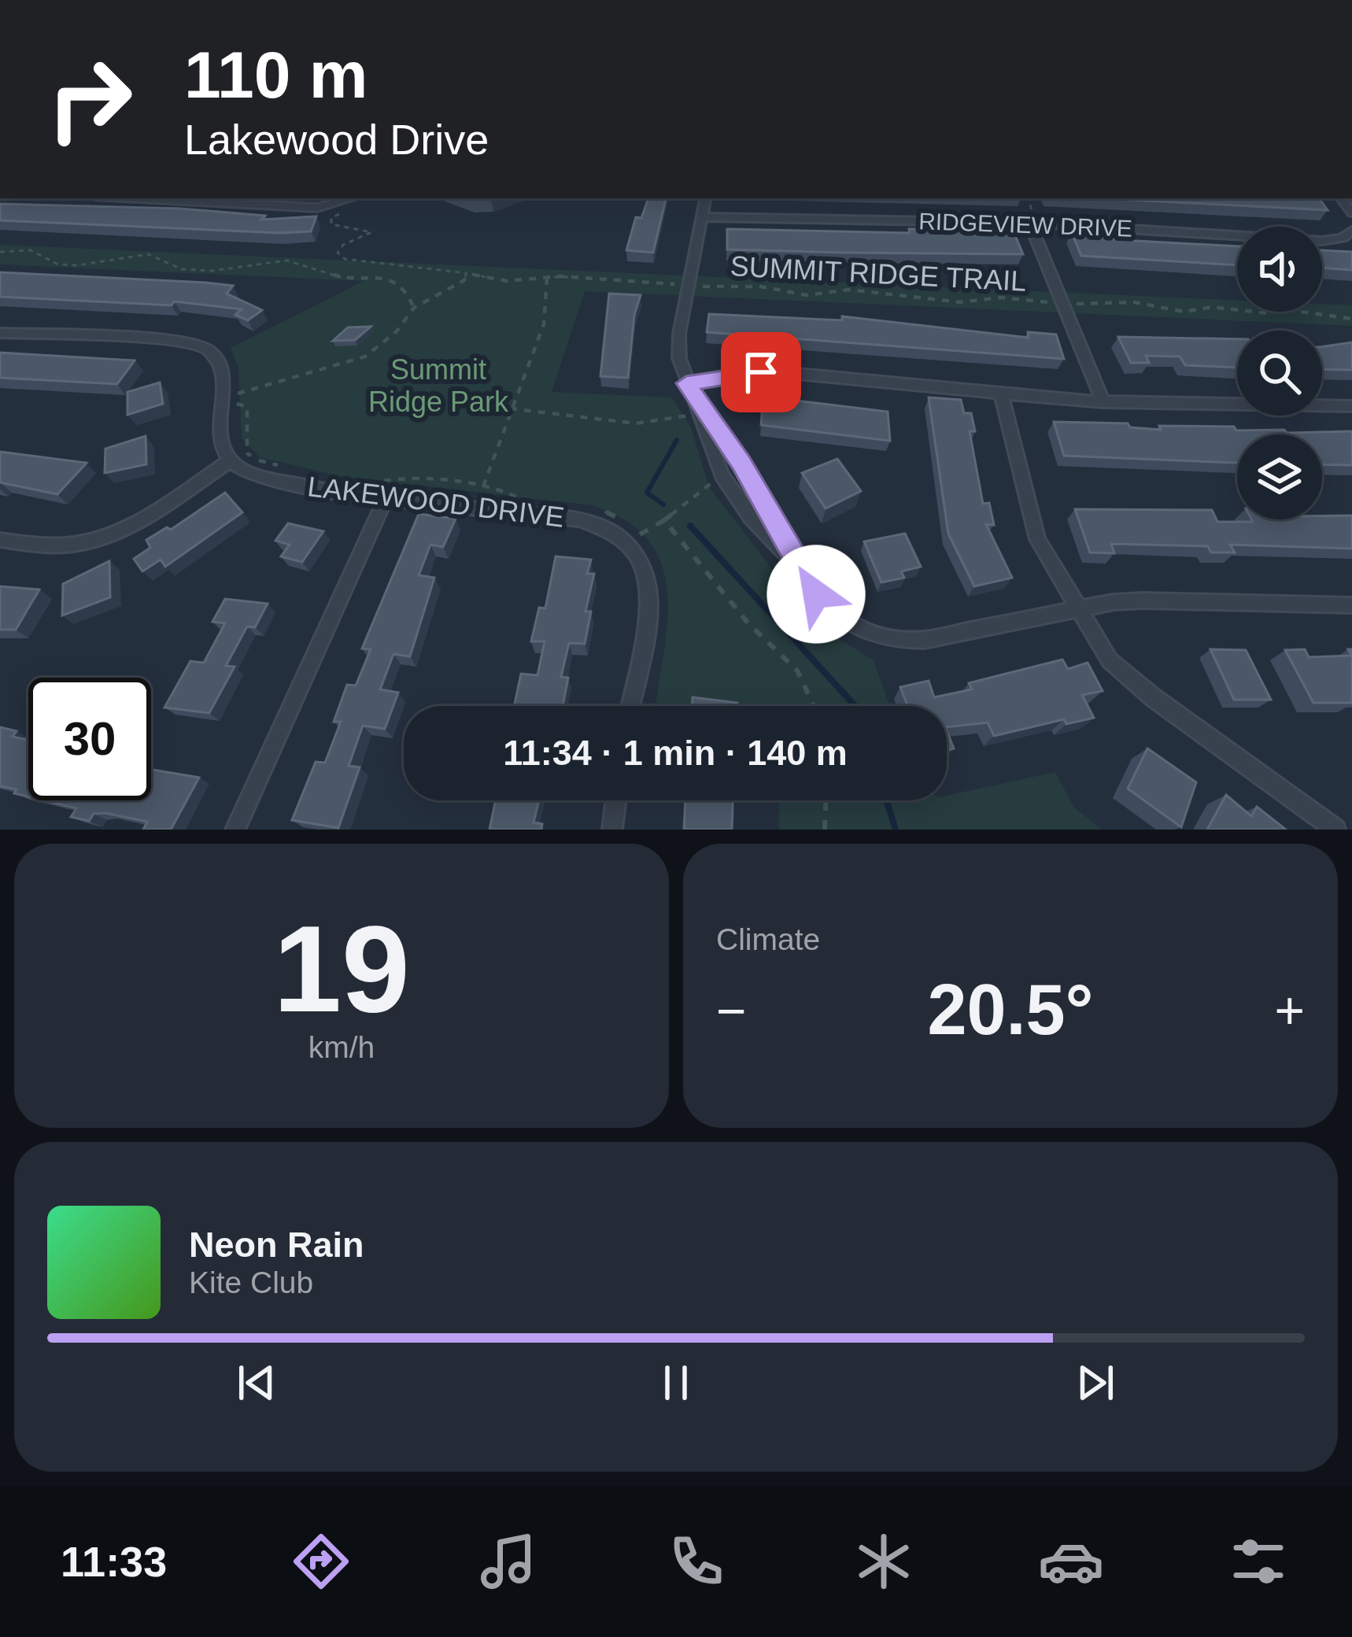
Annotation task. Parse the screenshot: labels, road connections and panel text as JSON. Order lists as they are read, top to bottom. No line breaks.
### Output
{"streets":{"street":["RIDGEVIEW DRIVE","LAKEWOOD DRIVE"],"path":["SUMMIT RIDGE TRAIL"]},"parks":["Summit Ridge Park"],"page":{"turn":["110 m","Lakewood Drive"],"limit":"30","trip":"11:34 · 1 min · 140 m","tile":[["19","km/h"],"Climate"],"heat":["−","20.5°","+"],"song":["Neon Rain","Kite Club"],"tabs":"11:33"}}
